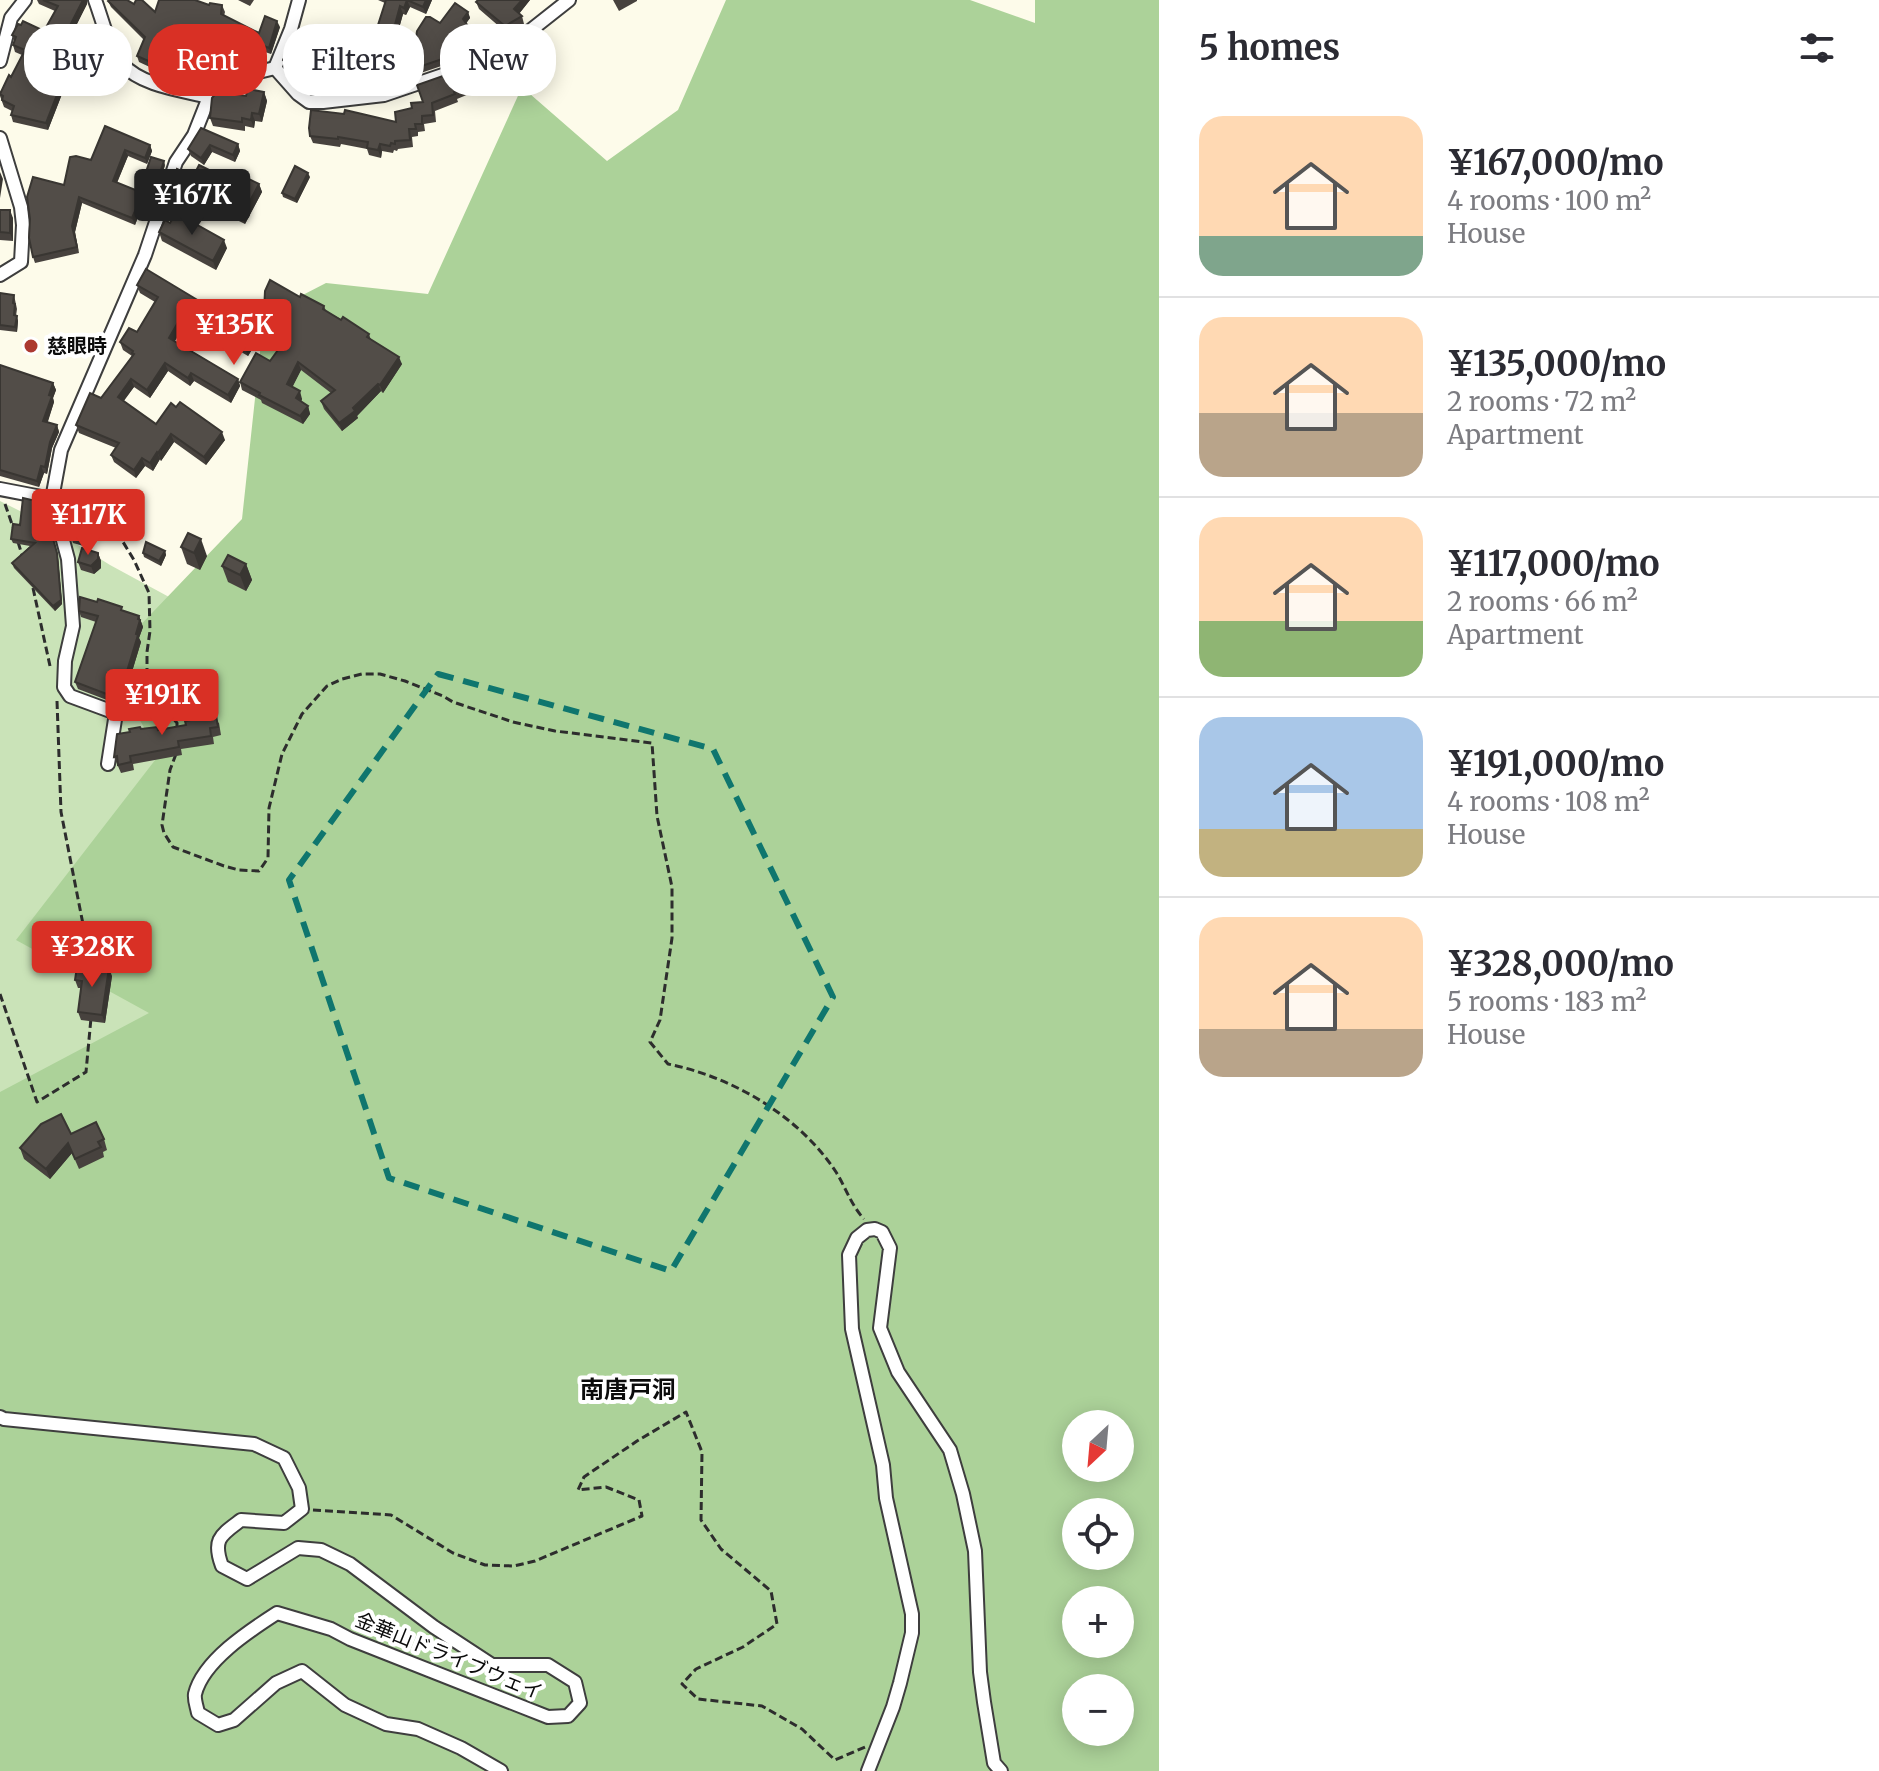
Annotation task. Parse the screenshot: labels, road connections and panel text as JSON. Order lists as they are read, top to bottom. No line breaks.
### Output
{"streets":{"street":["金華山ドライブウェイ"]},"districts":["南唐戸洞"],"places":["慈眼時"],"north":"bottom left","page":{"heading":"5 homes","chip":["Buy","Rent","Filters","New"],"list":[{"name":"¥167,000/mo","note":"4 rooms · 100 m² · House"},{"name":"¥135,000/mo","note":"2 rooms · 72 m² · Apartment"},{"name":"¥117,000/mo","note":"2 rooms · 66 m² · Apartment"},{"name":"¥191,000/mo","note":"4 rooms · 108 m² · House"},{"name":"¥328,000/mo","note":"5 rooms · 183 m² · House"}],"price":["¥167K","¥135K","¥117K","¥191K","¥328K"],"map_buttons":["+","−"]}}
